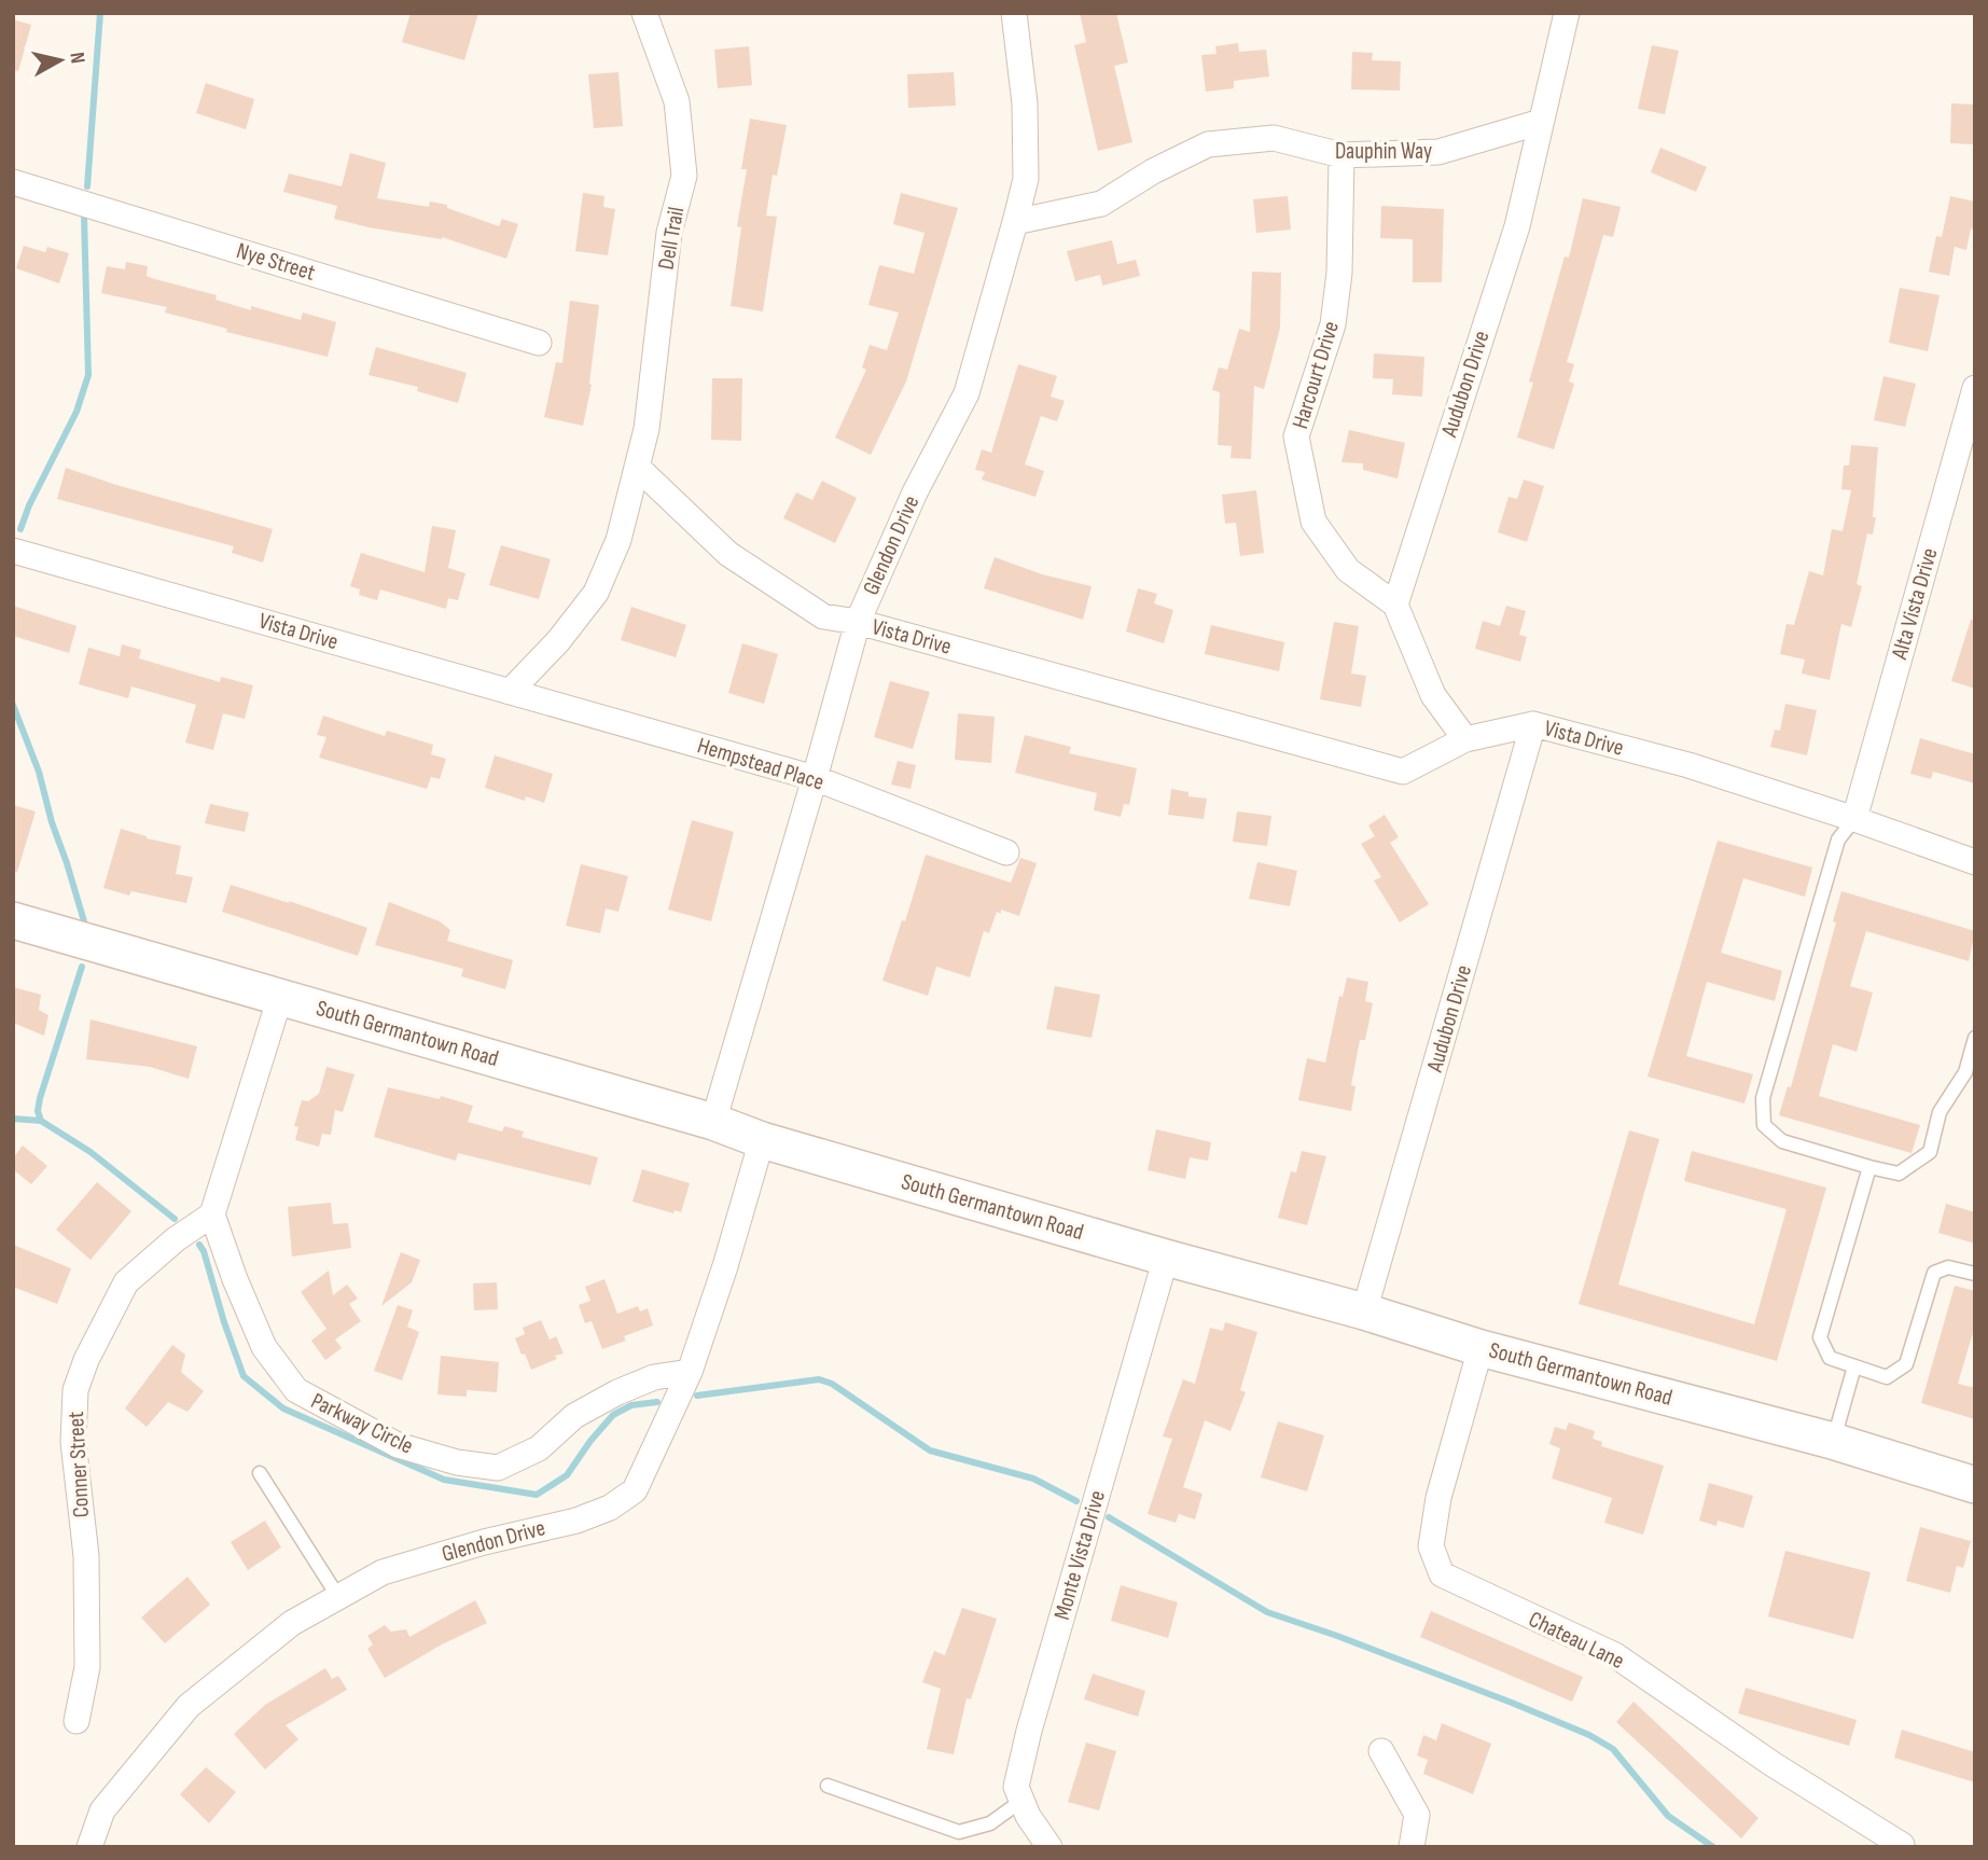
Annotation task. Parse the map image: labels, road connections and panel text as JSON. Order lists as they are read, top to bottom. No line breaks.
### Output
{"streets":{"main road":["South Germantown Road"],"street":["Dauphin Way","Dell Trail","Nye Street","Harcourt Drive","Audubon Drive","Glendon Drive","Alta Vista Drive","Vista Drive","Hempstead Place","Parkway Circle","Conner Street","Monte Vista Drive","Chateau Lane"]},"crossings":[["Dauphin Way","Harcourt Drive"],["Dauphin Way","Audubon Drive"],["Dauphin Way","Glendon Drive"],["Dell Trail","Vista Drive"],["Harcourt Drive","Audubon Drive"],["Audubon Drive","Vista Drive"],["Audubon Drive","South Germantown Road"],["Glendon Drive","Vista Drive"],["Glendon Drive","Hempstead Place"],["Glendon Drive","South Germantown Road"],["Glendon Drive","Parkway Circle"],["Alta Vista Drive","Vista Drive"],["Vista Drive","Hempstead Place"],["South Germantown Road","Monte Vista Drive"],["South Germantown Road","Chateau Lane"],["Parkway Circle","Conner Street"]],"north":"right"}
